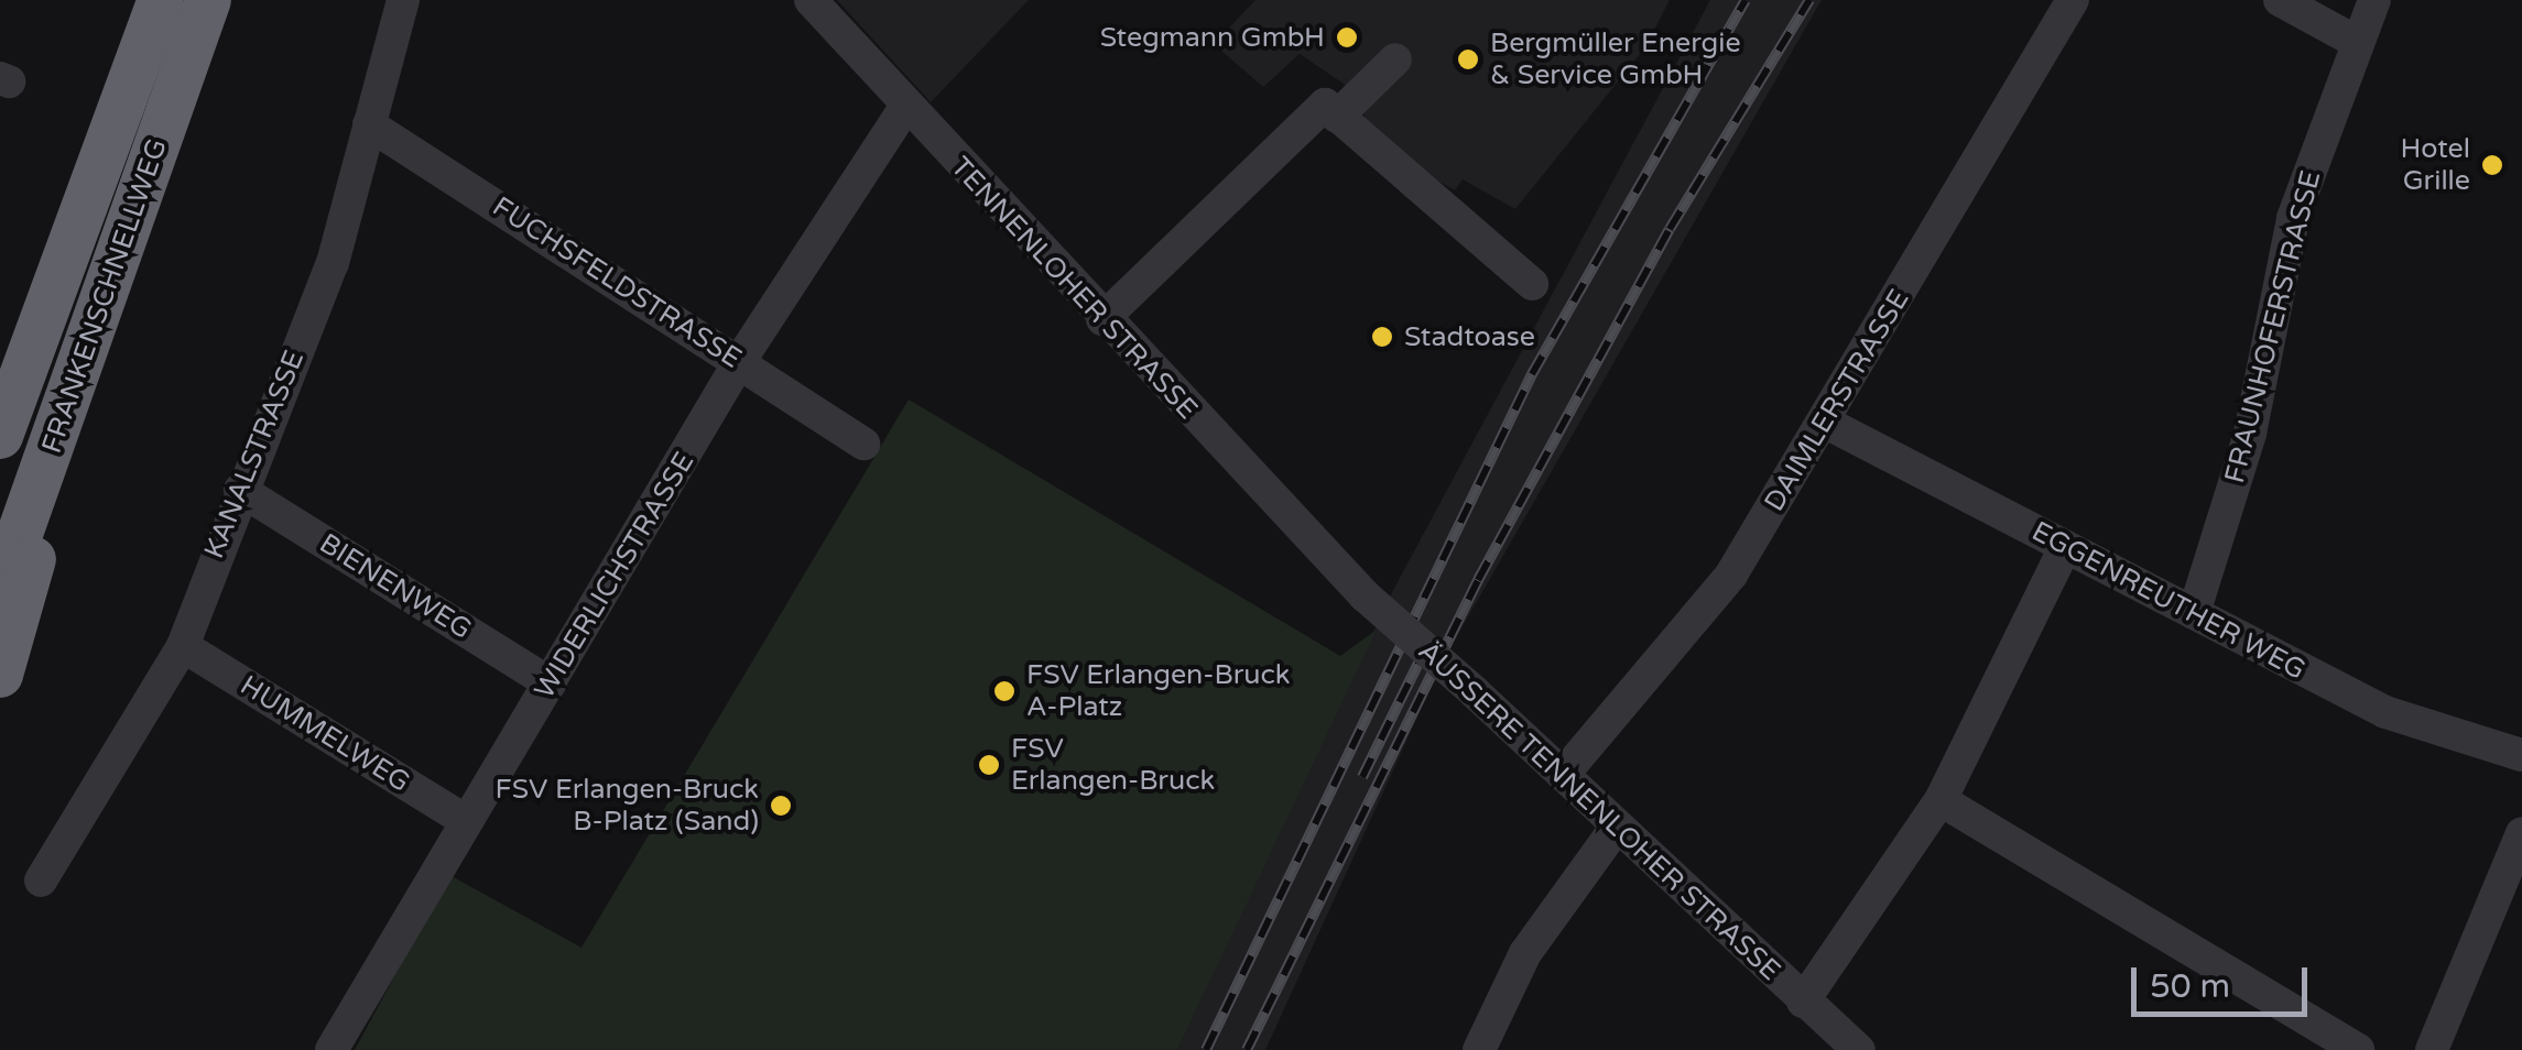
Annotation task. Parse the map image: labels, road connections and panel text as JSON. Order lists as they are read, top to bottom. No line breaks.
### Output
{"streets":{"highway":["FRANKENSCHNELLWEG"],"street":["FUCHSFELDSTRASSE","TENNENLOHER STRASSE","FRAUNHOFERSTRASSE","DAIMLERSTRASSE","KANALSTRASSE","WIDERLICHSTRASSE","BIENENWEG","EGGENREUTHER WEG","HUMMELWEG","ÄUSSERE TENNENLOHER STRASSE"]},"crossings":[["FUCHSFELDSTRASSE","KANALSTRASSE"],["FUCHSFELDSTRASSE","WIDERLICHSTRASSE"],["TENNENLOHER STRASSE","WIDERLICHSTRASSE"],["TENNENLOHER STRASSE","ÄUSSERE TENNENLOHER STRASSE"],["FRAUNHOFERSTRASSE","EGGENREUTHER WEG"],["DAIMLERSTRASSE","EGGENREUTHER WEG"],["DAIMLERSTRASSE","ÄUSSERE TENNENLOHER STRASSE"],["KANALSTRASSE","BIENENWEG"],["KANALSTRASSE","HUMMELWEG"],["WIDERLICHSTRASSE","BIENENWEG"],["WIDERLICHSTRASSE","HUMMELWEG"]],"places":["Stegmann GmbH","Bergmüller Energie & Service GmbH","Hotel Grille","Stadtoase","FSV Erlangen-Bruck A-Platz","FSV Erlangen-Bruck","FSV Erlangen-Bruck B-Platz (Sand)"],"scale_bar":"50 m"}
